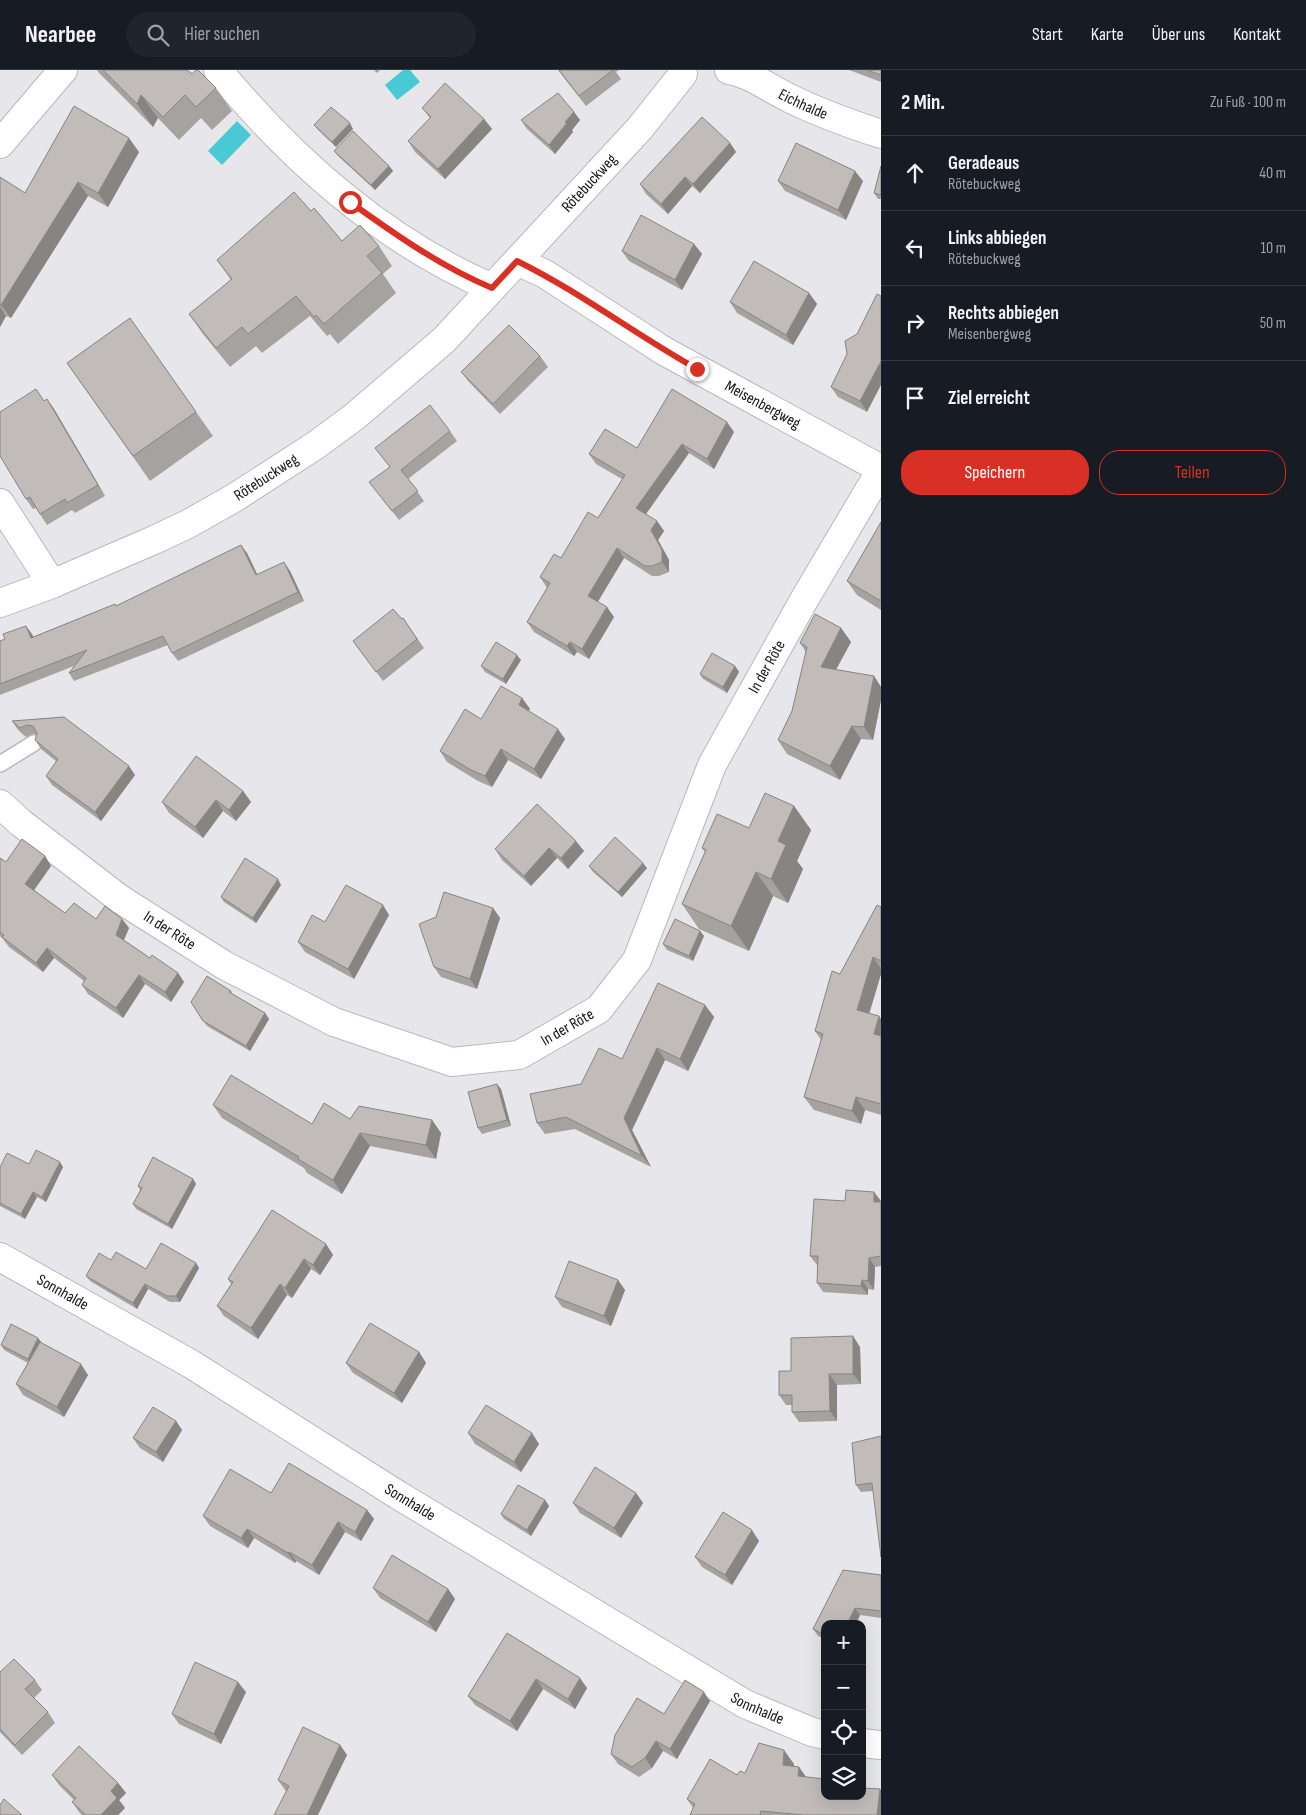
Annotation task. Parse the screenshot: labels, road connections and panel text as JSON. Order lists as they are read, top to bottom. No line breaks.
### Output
{"streets":{"street":["Eichhalde","Rötebuckweg","Meisenbergweg","In der Röte","Sonnhalde"]},"crossings":[["Rötebuckweg","Meisenbergweg"],["Meisenbergweg","In der Röte"]],"page":{"header":"Nearbee","search":"Hier suchen","nav":["Start","Karte","Über uns","Kontakt"],"heading":["2 Min.","Zu Fuß · 100 m"],"list":[["Geradeaus","Rötebuckweg","40 m"],["Links abbiegen","Rötebuckweg","10 m"],["Rechts abbiegen","Meisenbergweg","50 m"],"Ziel erreicht"],"buttons":["Speichern","Teilen"],"map_buttons":["+","−"]}}
